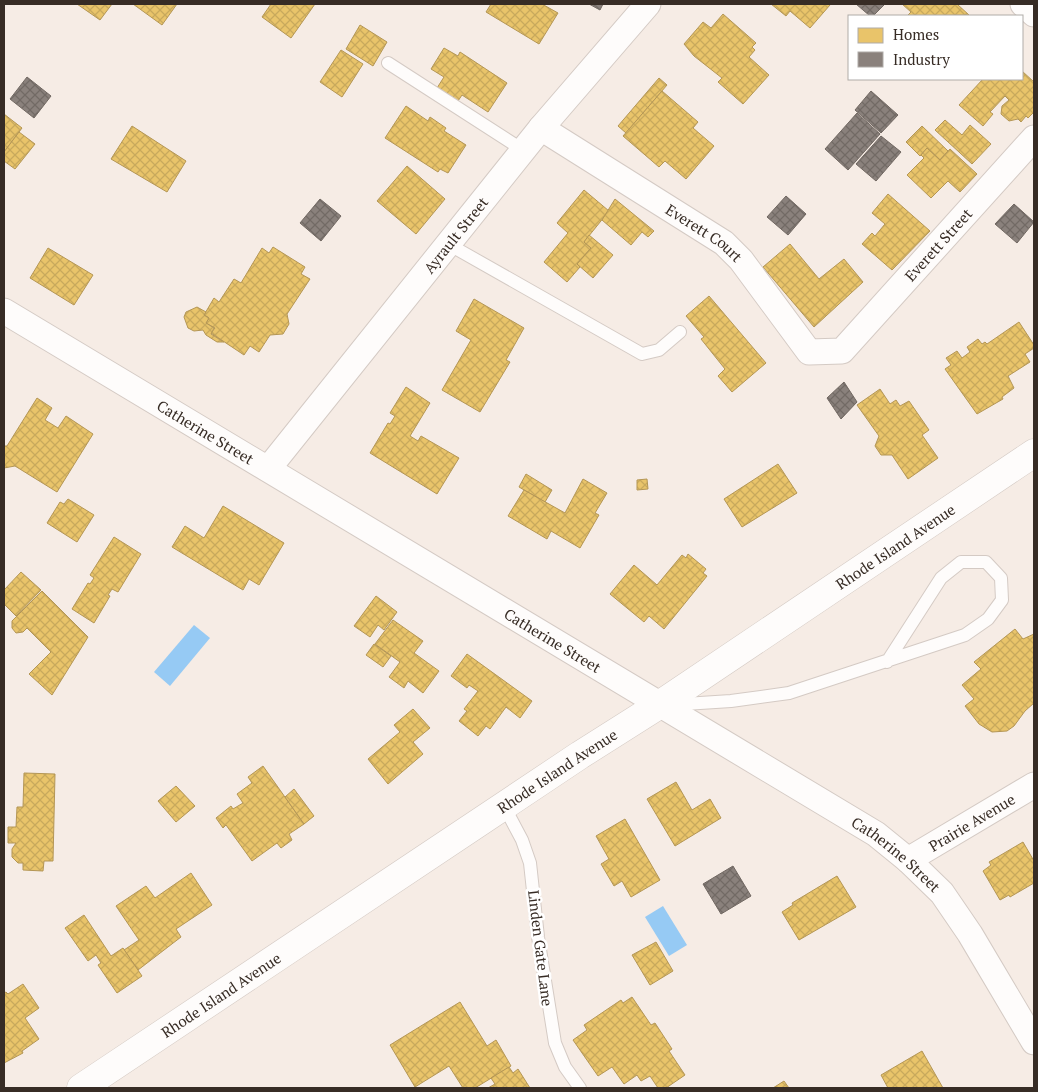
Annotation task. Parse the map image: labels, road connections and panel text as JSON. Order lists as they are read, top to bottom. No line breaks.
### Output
{"streets":{"street":["Ayrault Street","Everett Court","Everett Street","Catherine Street","Rhode Island Avenue","Prairie Avenue"],"lane":["Linden Gate Lane"]},"crossings":[["Ayrault Street","Everett Court"],["Ayrault Street","Catherine Street"],["Everett Court","Everett Street"],["Catherine Street","Rhode Island Avenue"],["Catherine Street","Prairie Avenue"],["Rhode Island Avenue","Linden Gate Lane"]],"legend":["Homes","Industry"]}
